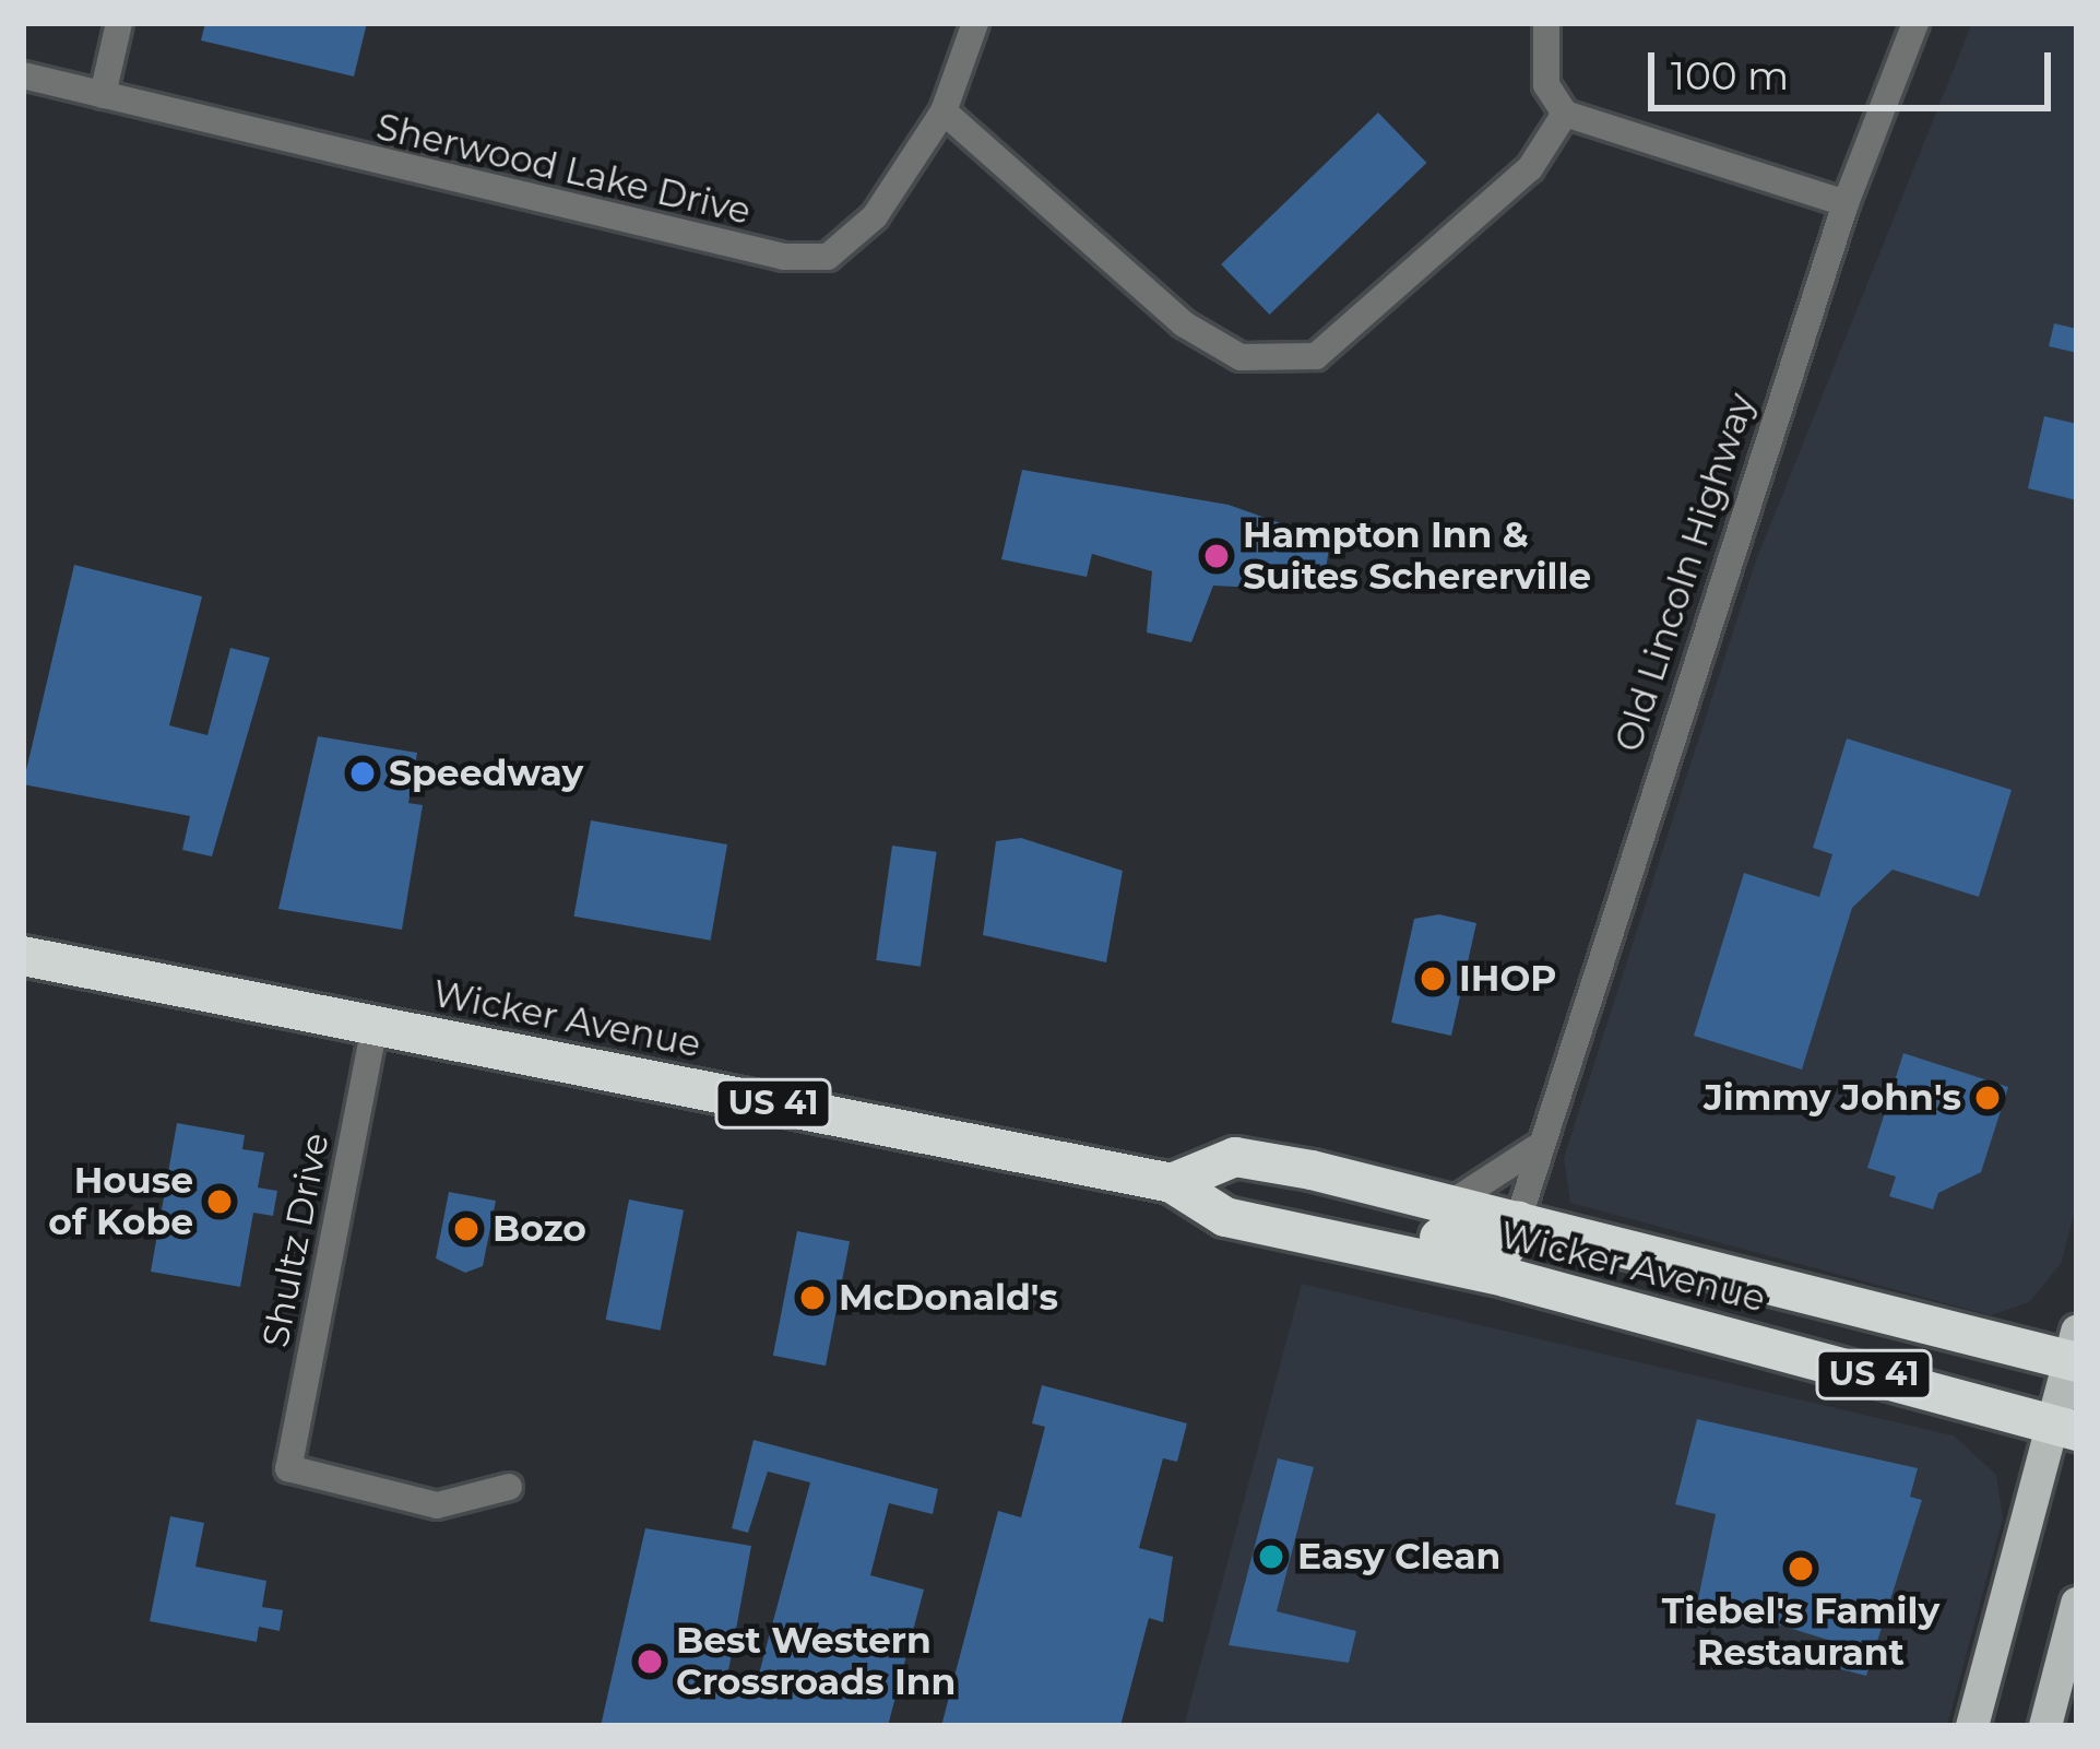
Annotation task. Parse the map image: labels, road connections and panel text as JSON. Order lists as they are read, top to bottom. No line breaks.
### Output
{"streets":{"highway":["Wicker Avenue","US 41"],"street":["Sherwood Lake Drive","Old Lincoln Highway","Shultz Drive"]},"crossings":[["Old Lincoln Highway","Wicker Avenue"],["Wicker Avenue","Shultz Drive"]],"places":["Hampton Inn & Suites Schererville","Speedway","IHOP","Jimmy John's","House of Kobe","Bozo","McDonald's","Easy Clean","Tiebel's Family Restaurant","Best Western Crossroads Inn"],"scale_bar":"100 m"}
